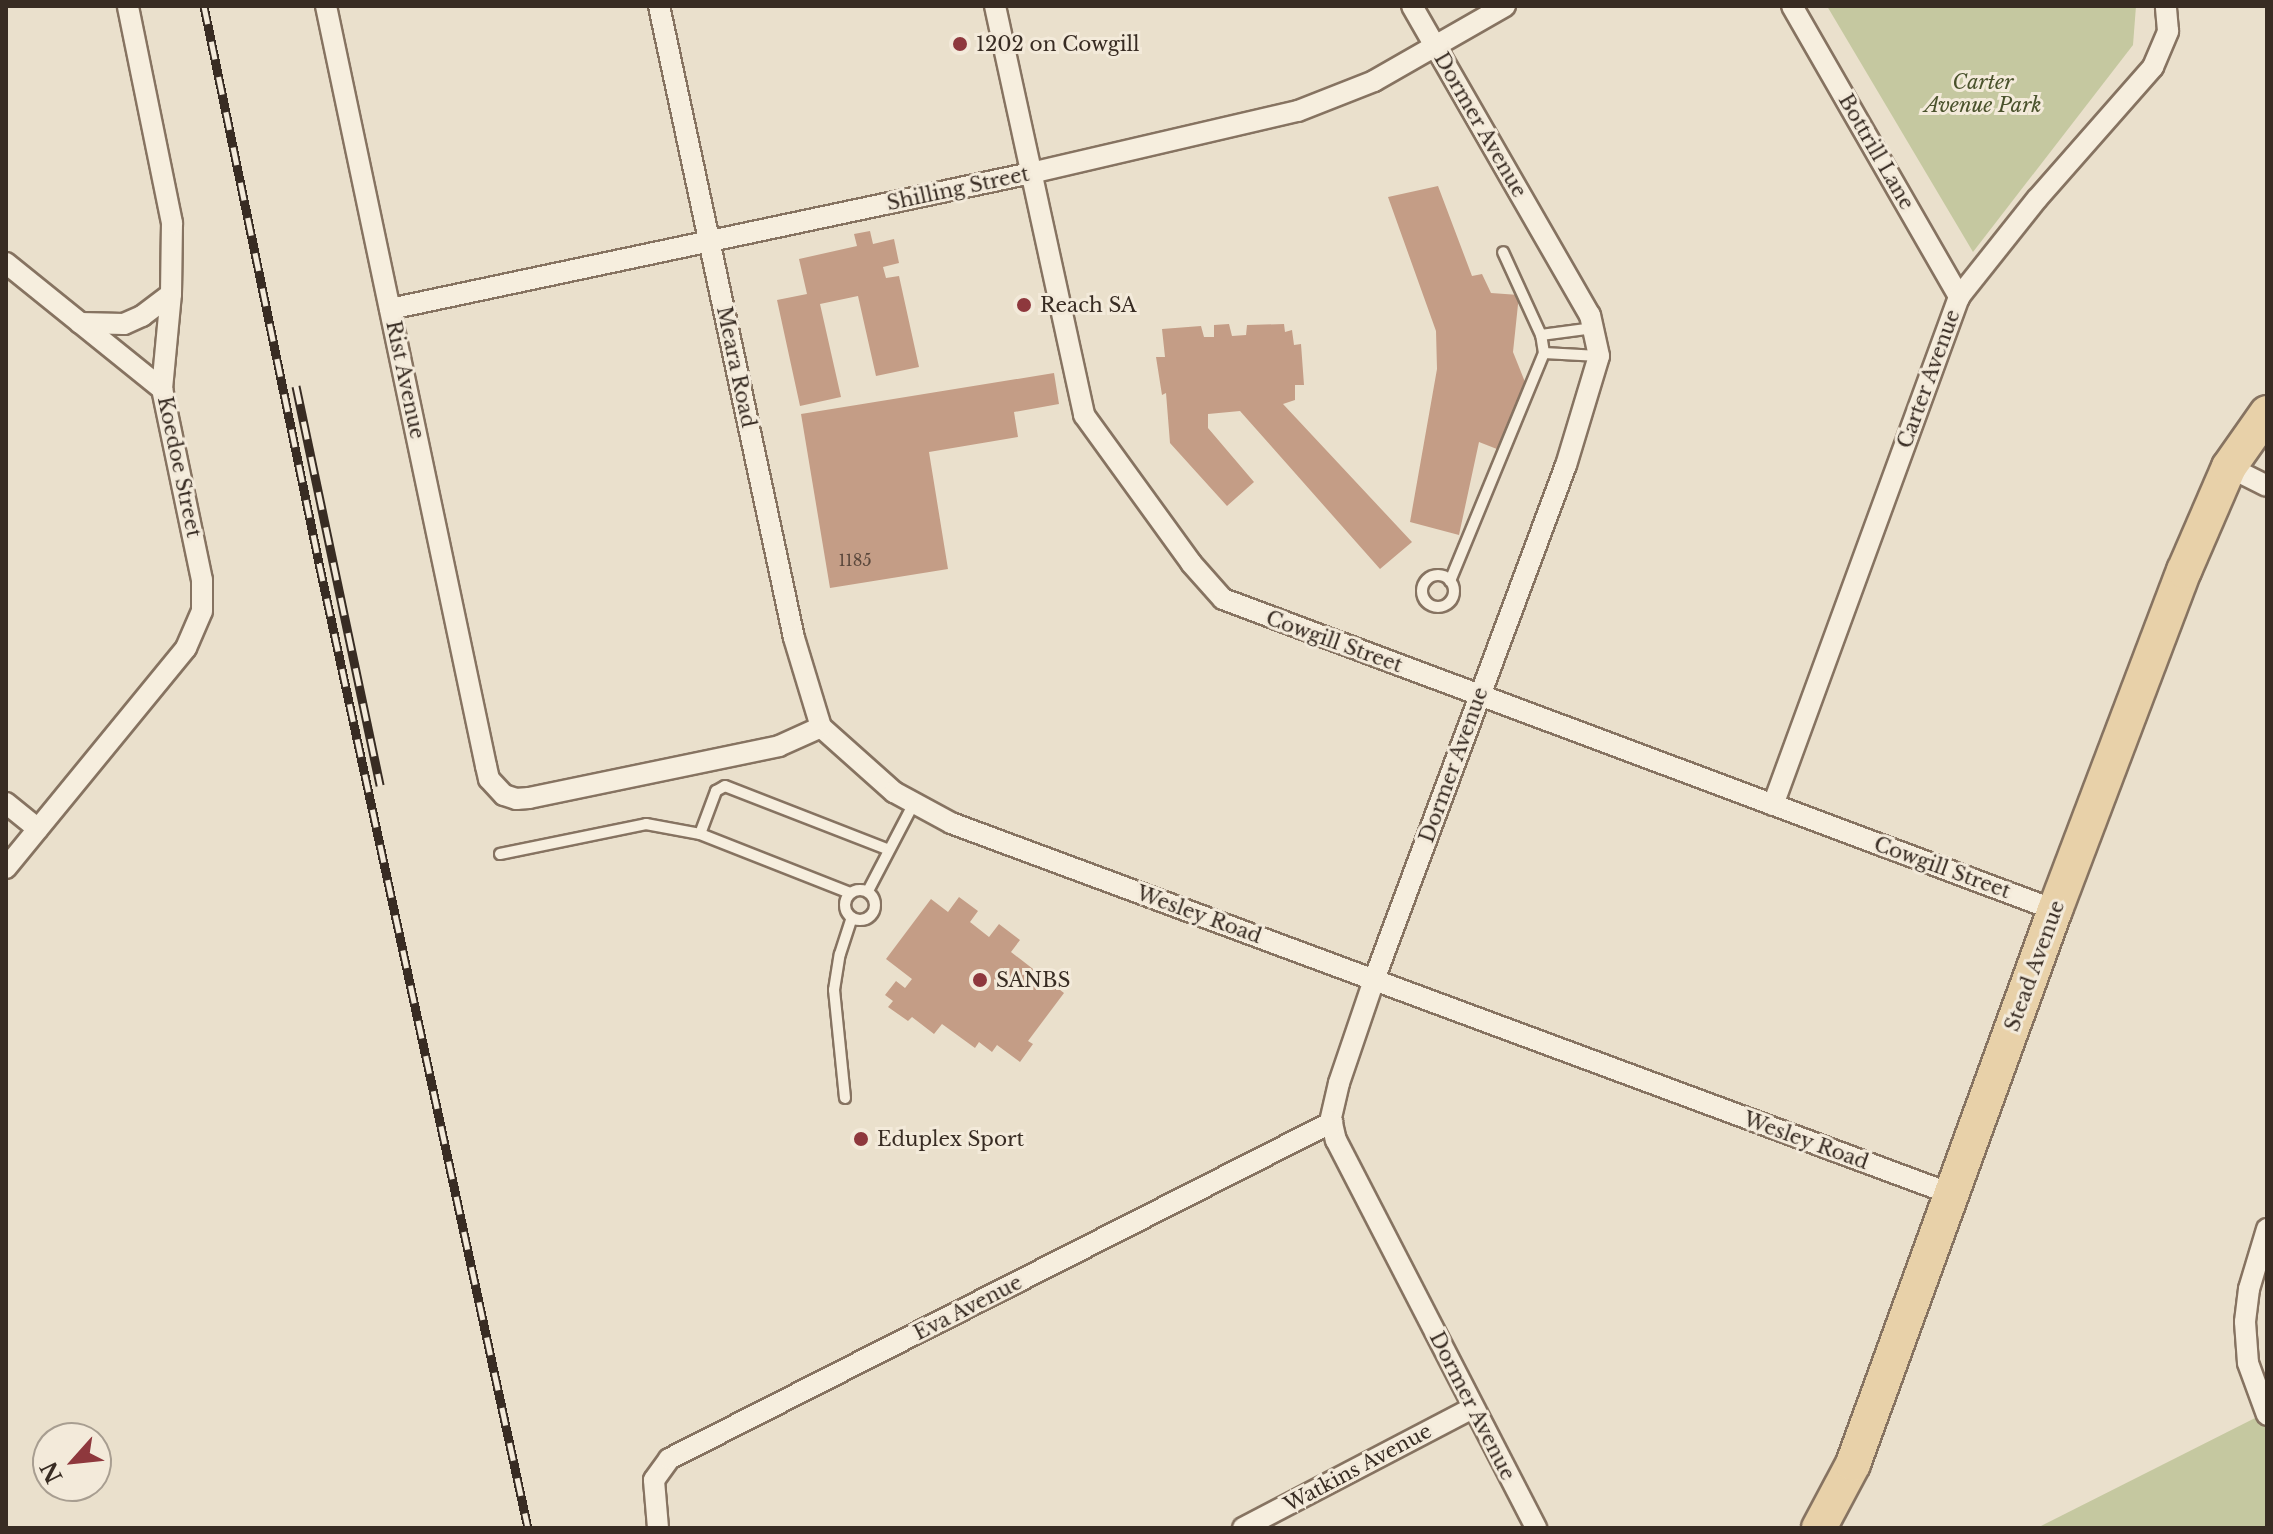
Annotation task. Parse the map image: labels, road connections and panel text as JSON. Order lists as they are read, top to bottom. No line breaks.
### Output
{"streets":{"main road":["Stead Avenue"],"street":["Dormer Avenue","Bottrill Lane","Shilling Street","Meara Road","Carter Avenue","Rist Avenue","Koedoe Street","Cowgill Street","Wesley Road","Eva Avenue","Watkins Avenue"]},"crossings":[["Dormer Avenue","Shilling Street"],["Dormer Avenue","Cowgill Street"],["Dormer Avenue","Wesley Road"],["Dormer Avenue","Eva Avenue"],["Dormer Avenue","Watkins Avenue"],["Bottrill Lane","Carter Avenue"],["Shilling Street","Meara Road"],["Shilling Street","Rist Avenue"],["Shilling Street","Cowgill Street"],["Meara Road","Rist Avenue"],["Meara Road","Wesley Road"],["Carter Avenue","Cowgill Street"],["Rist Avenue","Wesley Road"],["Cowgill Street","Stead Avenue"],["Wesley Road","Stead Avenue"]],"parks":["Carter Avenue Park"],"places":["1202 on Cowgill","Reach SA","SANBS","Eduplex Sport"],"house_numbers":["1185"],"north":"bottom left"}
